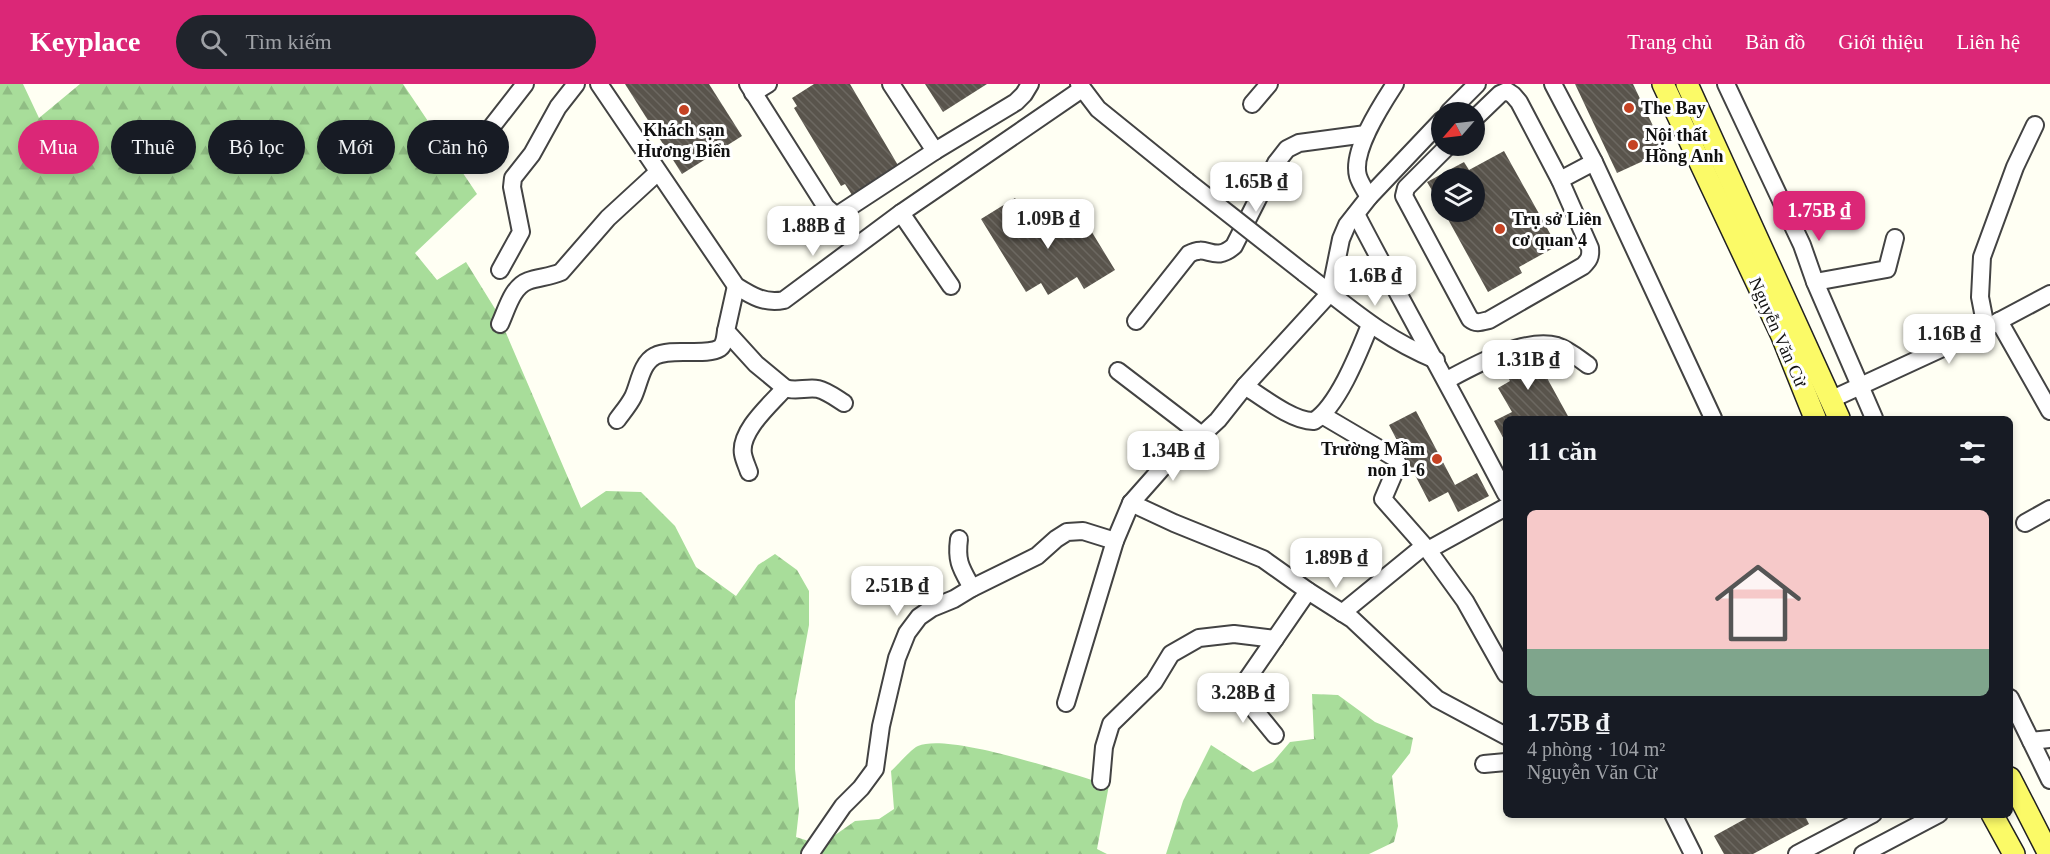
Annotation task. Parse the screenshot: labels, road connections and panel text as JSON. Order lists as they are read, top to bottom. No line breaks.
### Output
{"streets":{"main road":["Nguyễn Văn Cừ"]},"places":["The Bay","Khách sạn Hương Biển","Nội thất Hồng Anh","Trụ sở Liên cơ quan 4","Trường Mầm non 1-6"],"north":"bottom left","page":{"header":"Keyplace","search":"Tìm kiếm","nav":["Trang chủ","Bản đồ","Giới thiệu","Liên hệ"],"chip":["Mua","Thuê","Bộ lọc","Mới","Căn hộ"],"price":["1.65B ₫","1.75B ₫","1.09B ₫","1.88B ₫","1.6B ₫","1.16B ₫","1.31B ₫","1.34B ₫","1.89B ₫","2.51B ₫","3.28B ₫"],"heading":"11 căn","list":[{"name":"1.75B ₫","note":"4 phòng · 104 m² · Nguyễn Văn Cừ"}]}}
